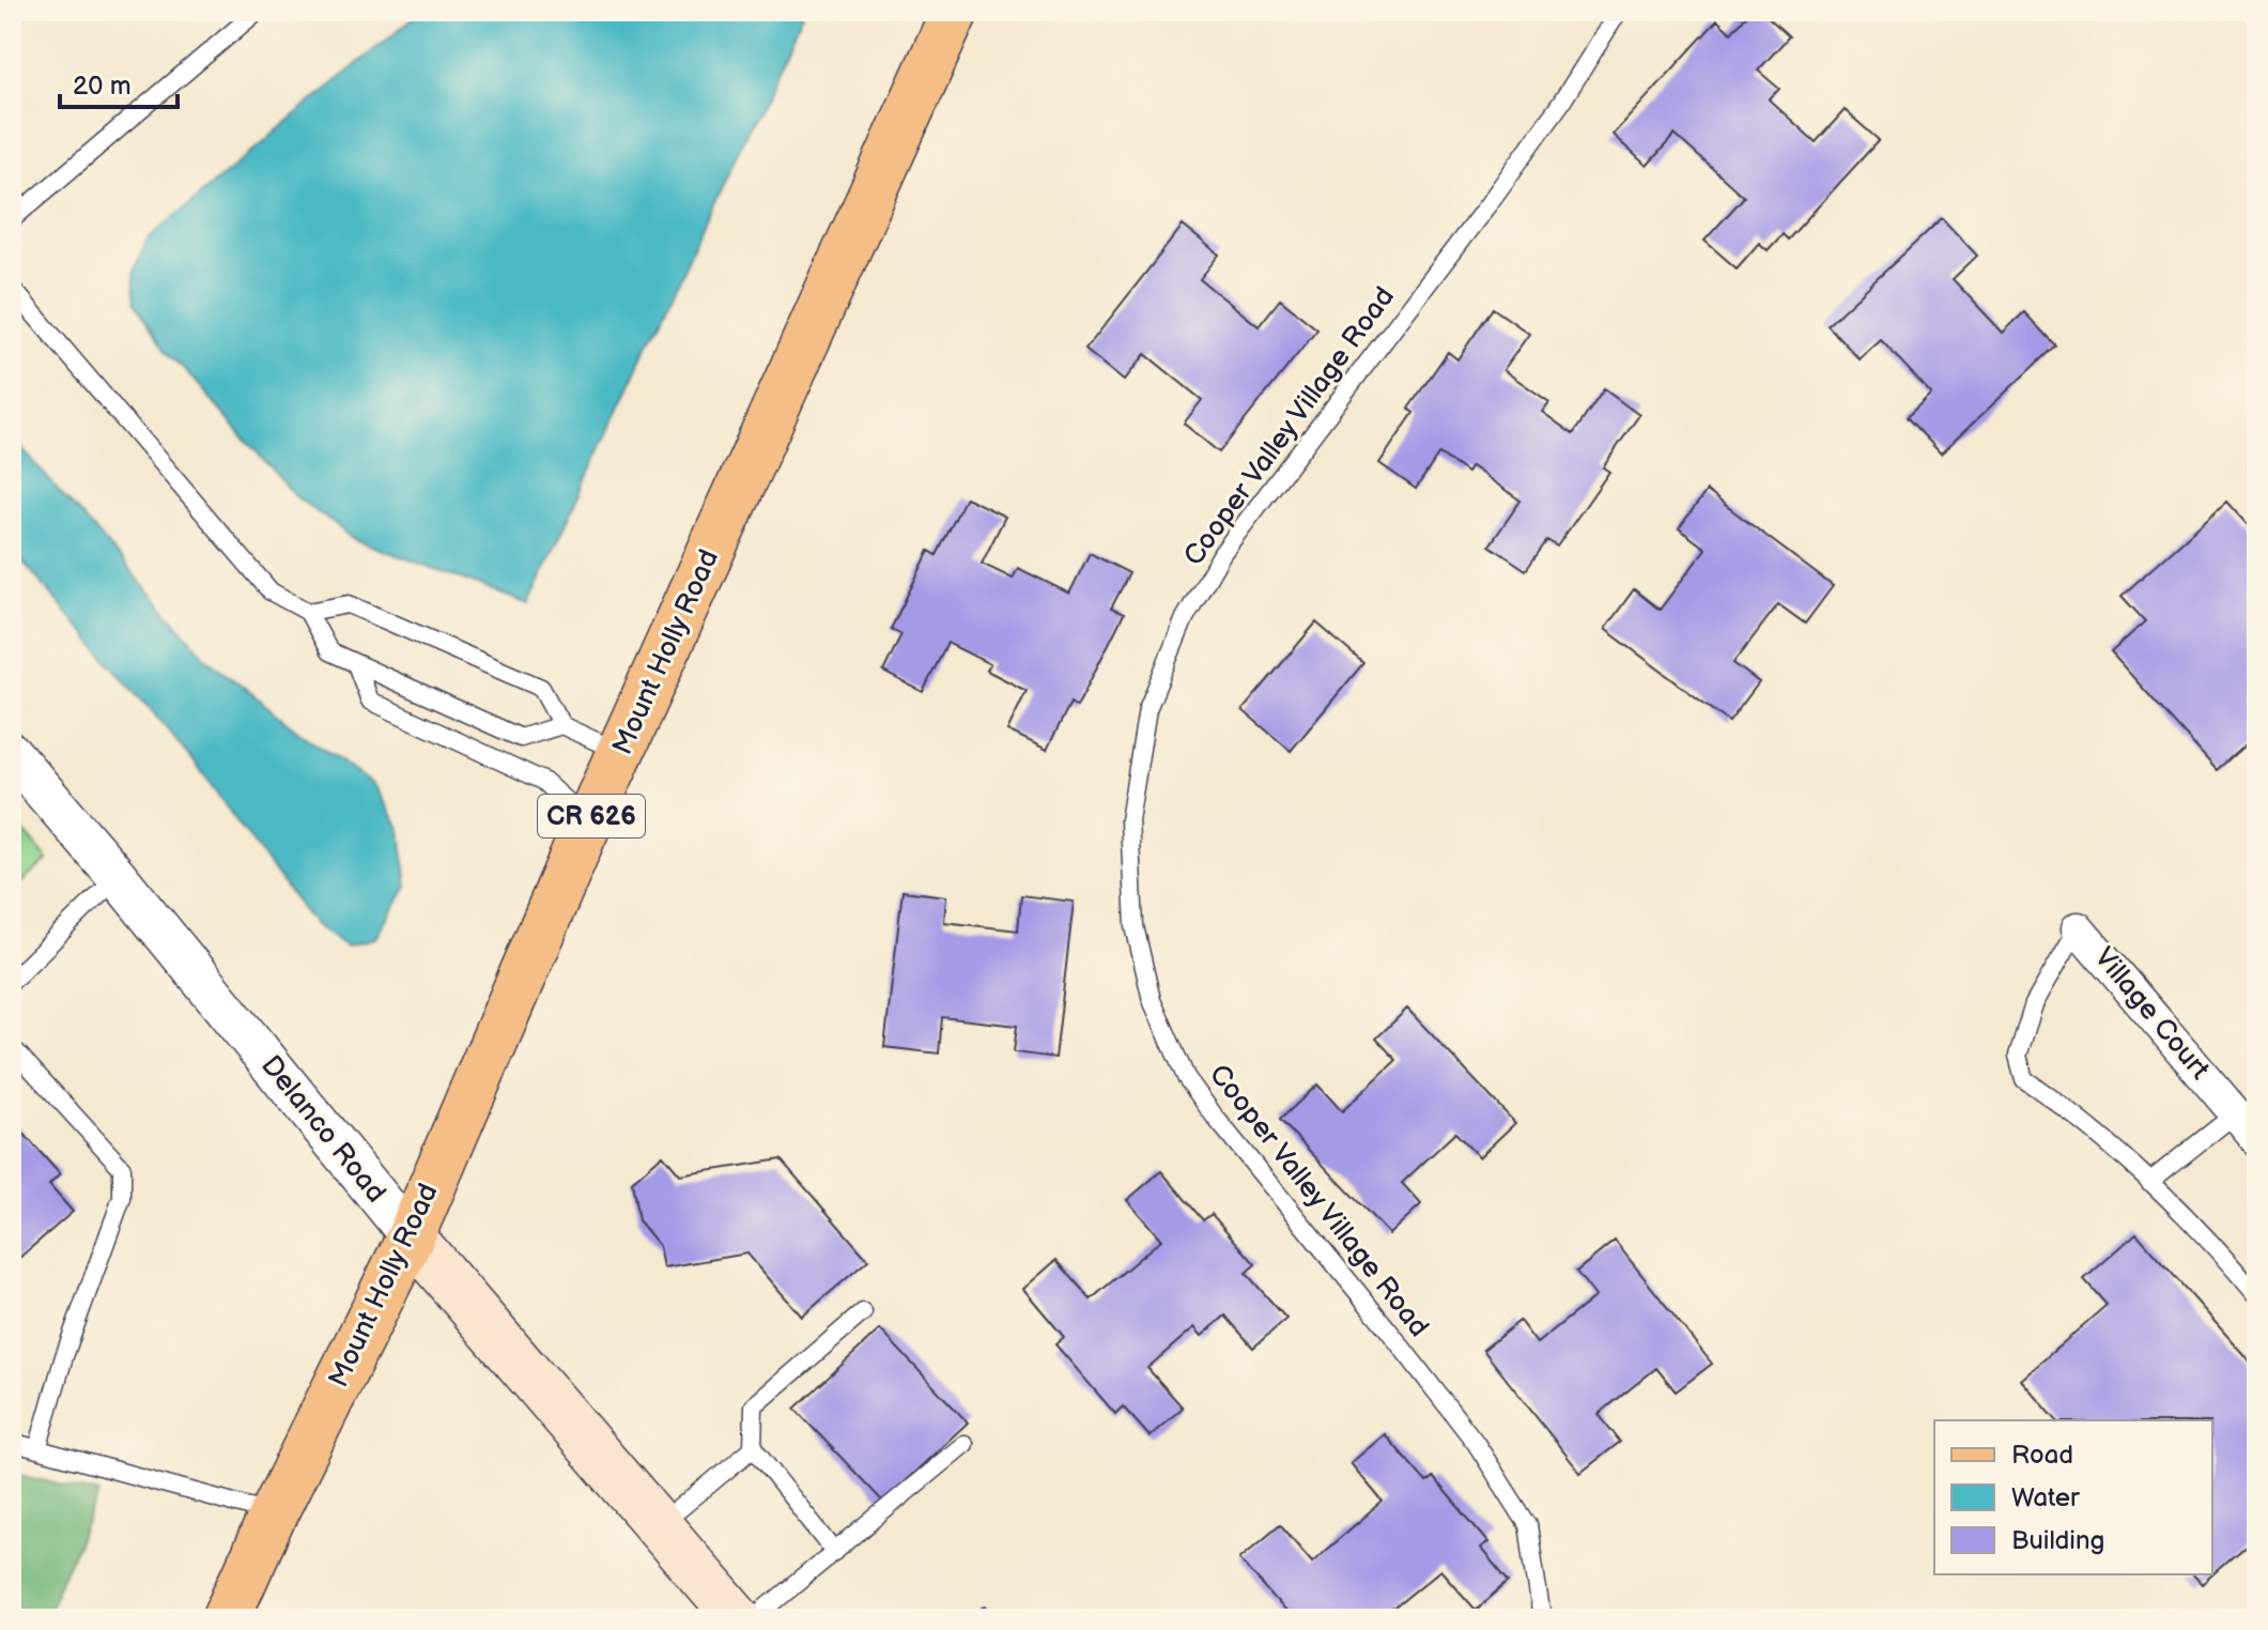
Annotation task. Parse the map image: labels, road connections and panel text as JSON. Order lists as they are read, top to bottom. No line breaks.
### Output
{"streets":{"main road":["Mount Holly Road","CR 626","Delanco Road"],"street":["Village Court"],"lane":["Cooper Valley Village Road"]},"crossings":[["Mount Holly Road","Delanco Road"]],"legend":["Road","Water","Building"],"scale_bar":"20 m"}
